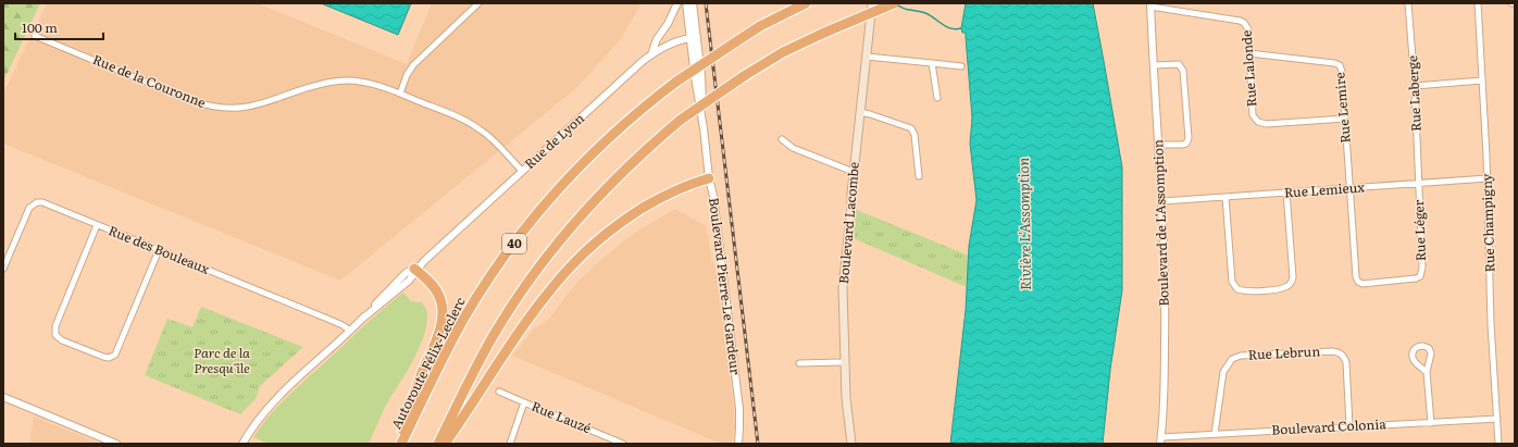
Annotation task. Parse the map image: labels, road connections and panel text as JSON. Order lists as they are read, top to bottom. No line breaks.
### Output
{"streets":{"highway":["40","Autoroute Félix-Leclerc"],"main road":["Boulevard Lacombe"],"street":["Rue Lalonde","Rue de la Couronne","Rue Laberge","Rue Lemire","Rue de Lyon","Rue Lemieux","Boulevard de L'Assomption","Rue Champigny","Rue Léger","Rue des Bouleaux","Boulevard Pierre-Le Gardeur","Rue Lebrun","Rue Lauzé","Boulevard Colonia"]},"crossings":[["Rue Lalonde","Rue Lemire"],["Rue Lalonde","Boulevard de L'Assomption"],["Rue de la Couronne","Rue de Lyon"],["Rue Laberge","Rue Lemieux"],["Rue Laberge","Rue Léger"],["Rue Lemire","Rue Lemieux"],["Rue Lemire","Rue Léger"],["Rue de Lyon","Rue des Bouleaux"],["Rue de Lyon","Boulevard Pierre-Le Gardeur"],["Rue Lemieux","Boulevard de L'Assomption"],["Rue Lemieux","Rue Champigny"],["Rue Lemieux","Rue Léger"],["Boulevard de L'Assomption","Boulevard Colonia"],["Rue Champigny","Boulevard Colonia"],["Rue Lebrun","Boulevard Colonia"]],"water":["Rivière L'Assomption"],"parks":["Parc de la Presqu'île"],"scale_bar":"100 m"}
